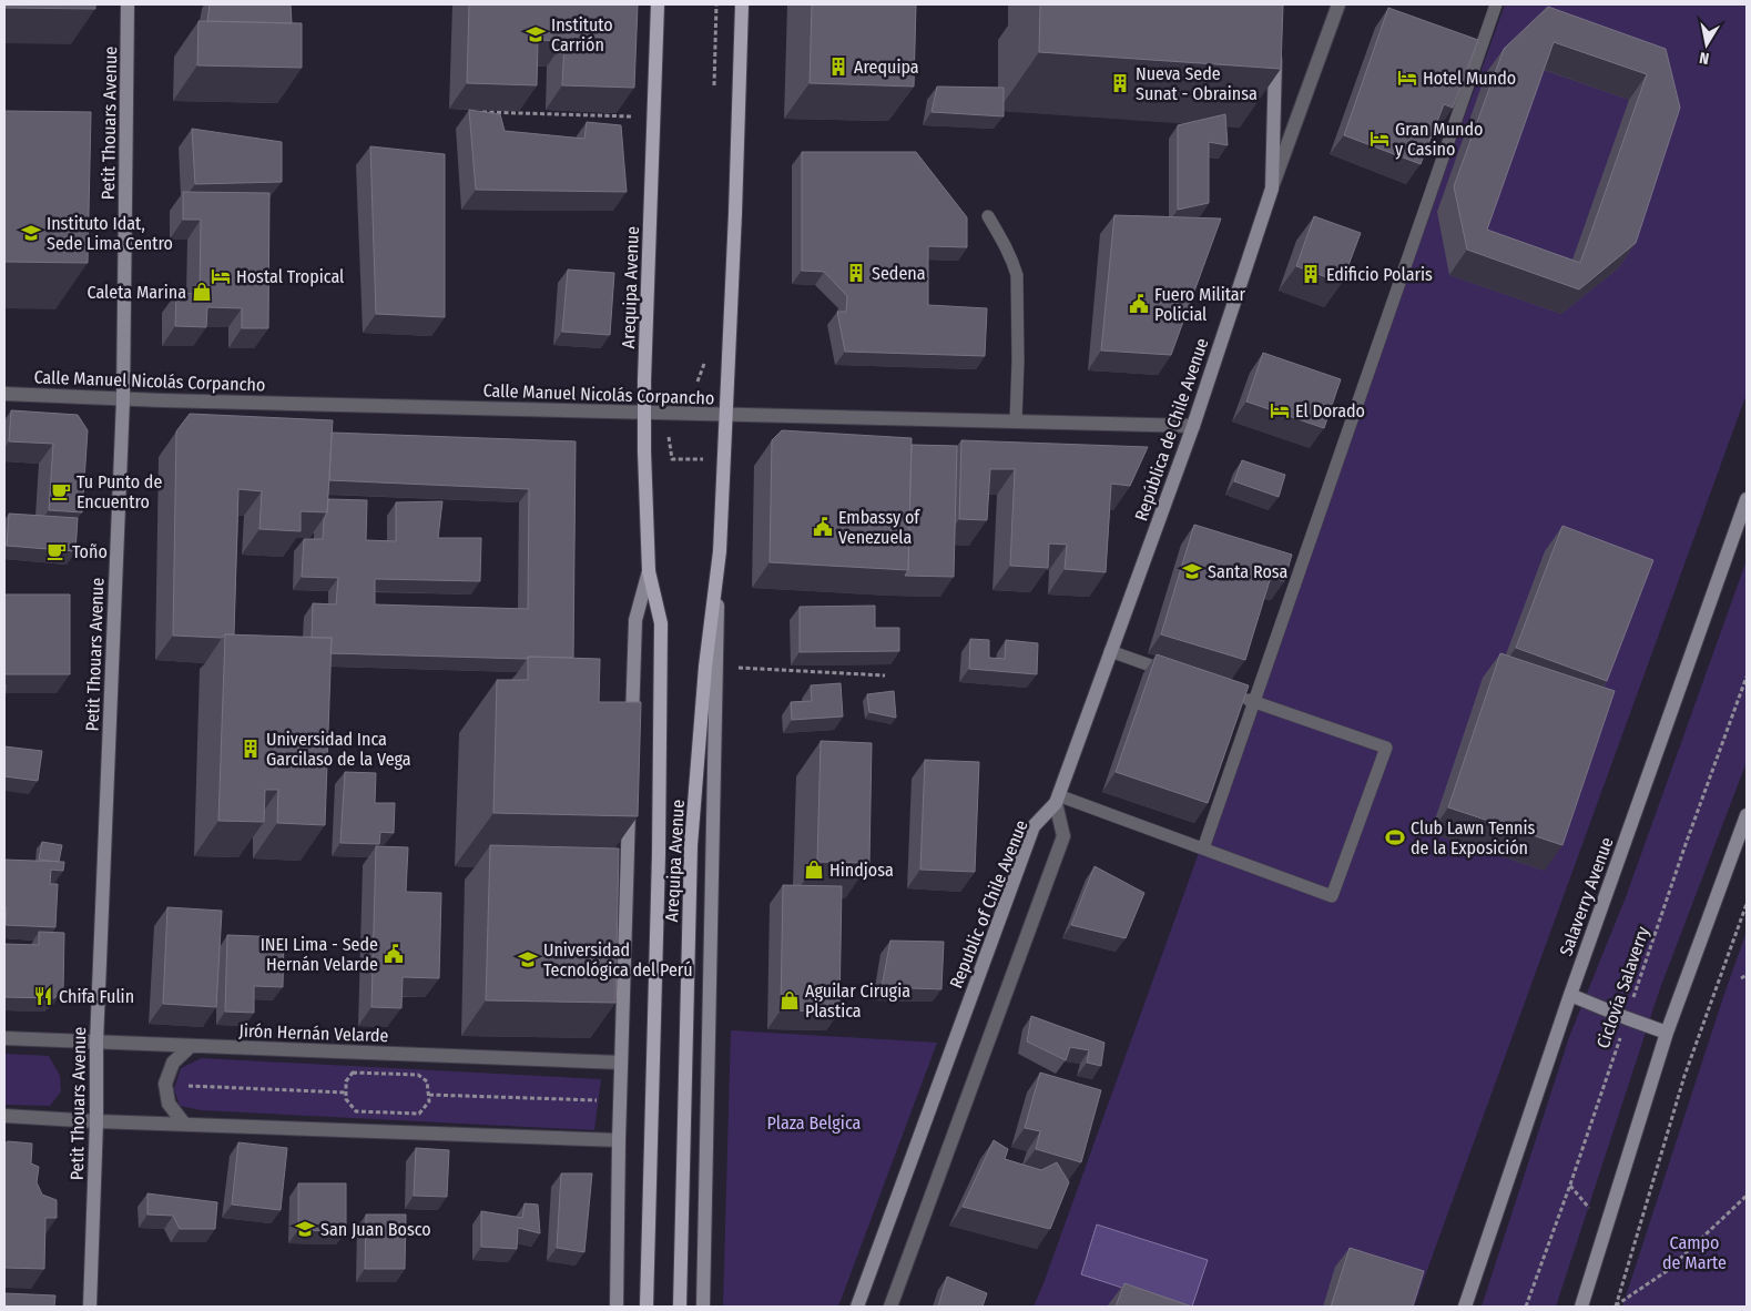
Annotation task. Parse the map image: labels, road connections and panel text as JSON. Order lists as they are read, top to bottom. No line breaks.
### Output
{"streets":{"main road":["Petit Thouars Avenue","Arequipa Avenue","República de Chile Avenue","Salaverry Avenue","Republic of Chile Avenue"],"street":["Calle Manuel Nicolás Corpancho","Jirón Hernán Velarde"],"path":["Ciclovía Salaverry"]},"crossings":[["Petit Thouars Avenue","Calle Manuel Nicolás Corpancho"],["Petit Thouars Avenue","Jirón Hernán Velarde"],["Arequipa Avenue","Calle Manuel Nicolás Corpancho"],["Calle Manuel Nicolás Corpancho","República de Chile Avenue"],["República de Chile Avenue","Republic of Chile Avenue"]],"parks":["Plaza Belgica","Campo de Marte"],"places":{"school or university":["Instituto Carrión","Instituto Idat, Sede Lima Centro","Santa Rosa","Universidad Tecnológica del Perú","San Juan Bosco"],"building":["Arequipa","Nueva Sede Sunat - Obrainsa","Sedena","Edificio Polaris","Universidad Inca Garcilaso de la Vega"],"hotel":["Hotel Mundo","Gran Mundo y Casino","Hostal Tropical","El Dorado"],"shop":["Caleta Marina","Hindjosa","Aguilar Cirugia Plastica"],"public building":["Fuero Militar Policial","Embassy of Venezuela","INEI Lima - Sede Hernán Velarde"],"cafe":["Tu Punto de Encuentro","Toño"],"sports":["Club Lawn Tennis de la Exposición"],"restaurant":["Chifa Fulin"]},"north":"bottom"}
